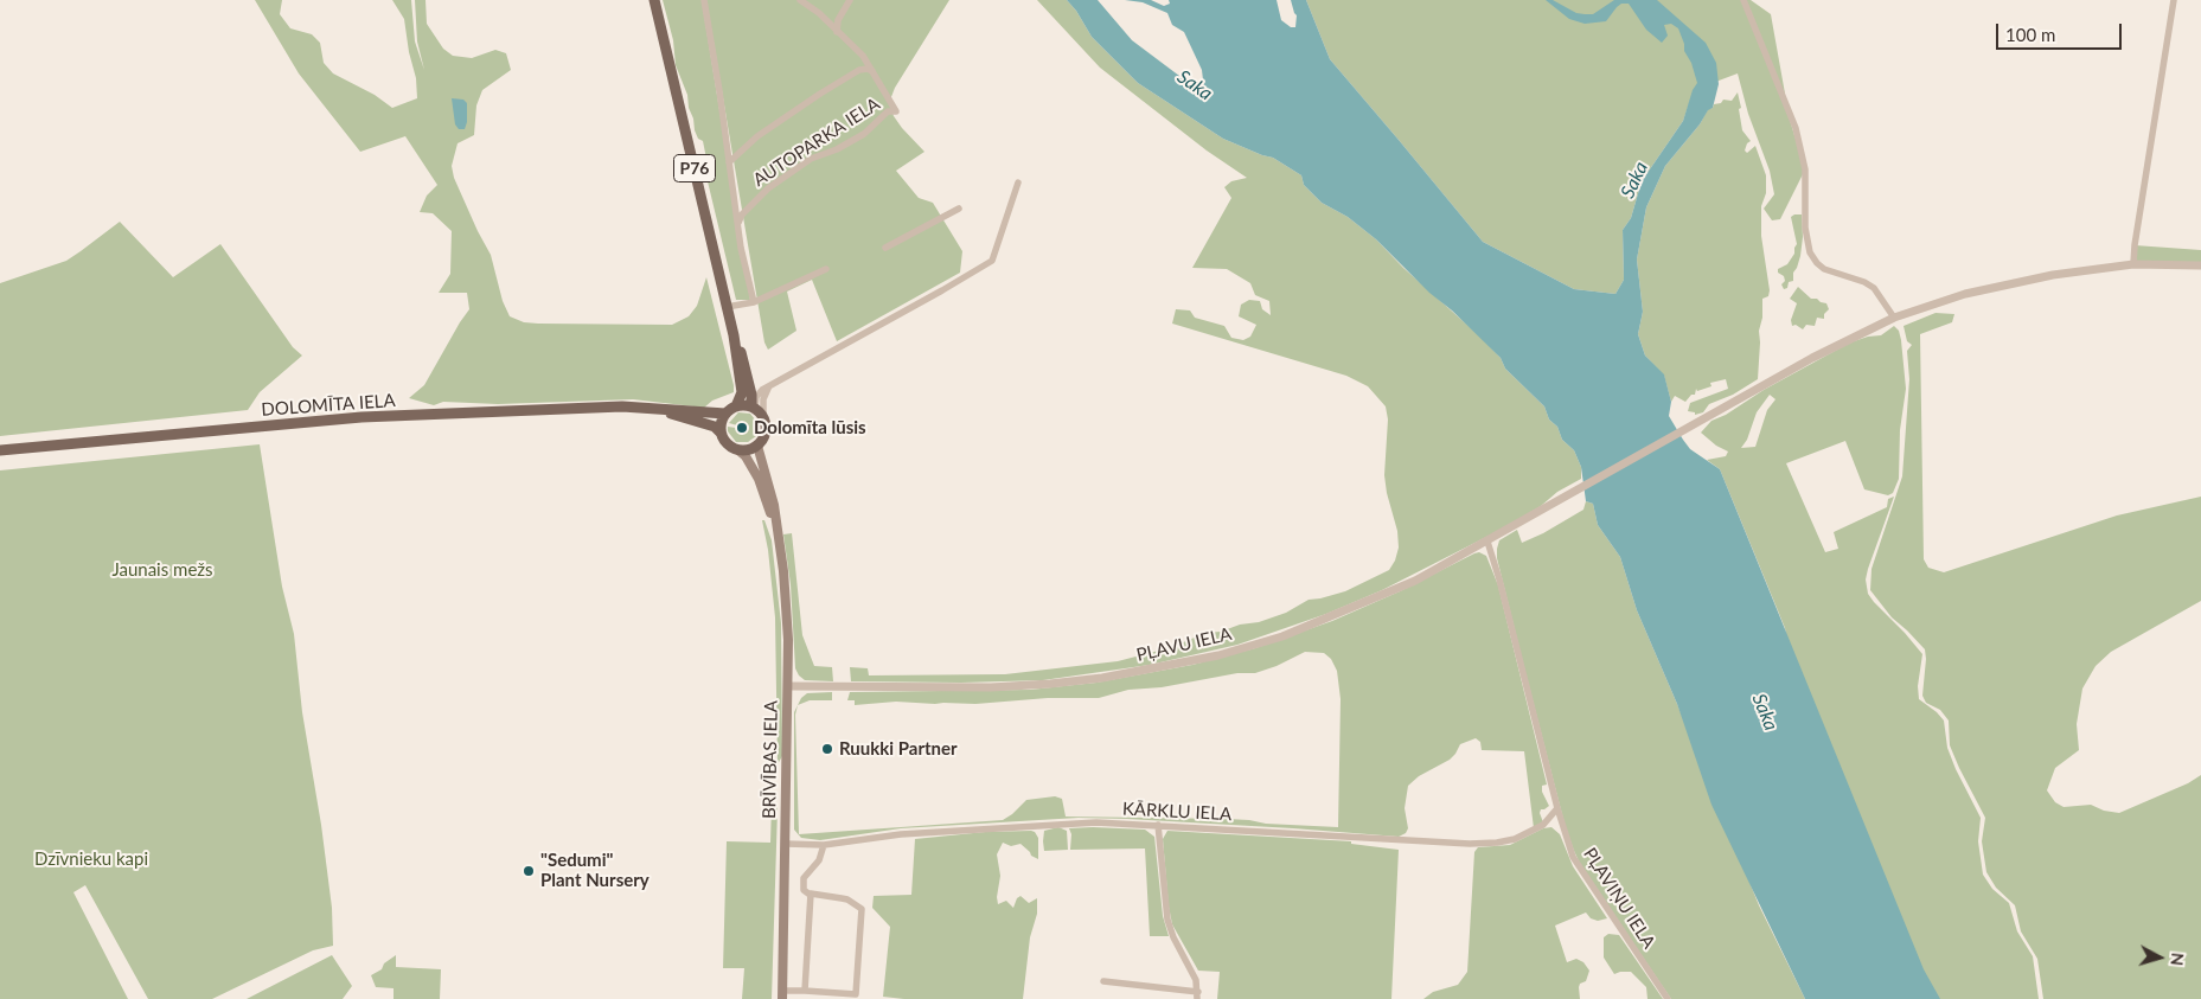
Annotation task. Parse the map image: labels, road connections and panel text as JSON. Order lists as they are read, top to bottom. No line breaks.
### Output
{"streets":{"main road":["P76","DOLOMĪTA IELA","BRĪVĪBAS IELA"],"street":["AUTOPARKA IELA","PĻAVU IELA","KĀRKLU IELA","PĻAVIŅU IELA"]},"crossings":[["P76","DOLOMĪTA IELA"],["P76","BRĪVĪBAS IELA"],["DOLOMĪTA IELA","BRĪVĪBAS IELA"],["PĻAVU IELA","BRĪVĪBAS IELA"],["PĻAVU IELA","PĻAVIŅU IELA"],["BRĪVĪBAS IELA","KĀRKLU IELA"],["KĀRKLU IELA","PĻAVIŅU IELA"]],"water":["Saka"],"parks":["Jaunais mežs","Dzīvnieku kapi"],"places":["Dolomīta lūsis","Ruukki Partner","\"Sedumi\" Plant Nursery"],"scale_bar":"100 m","north":"right"}
